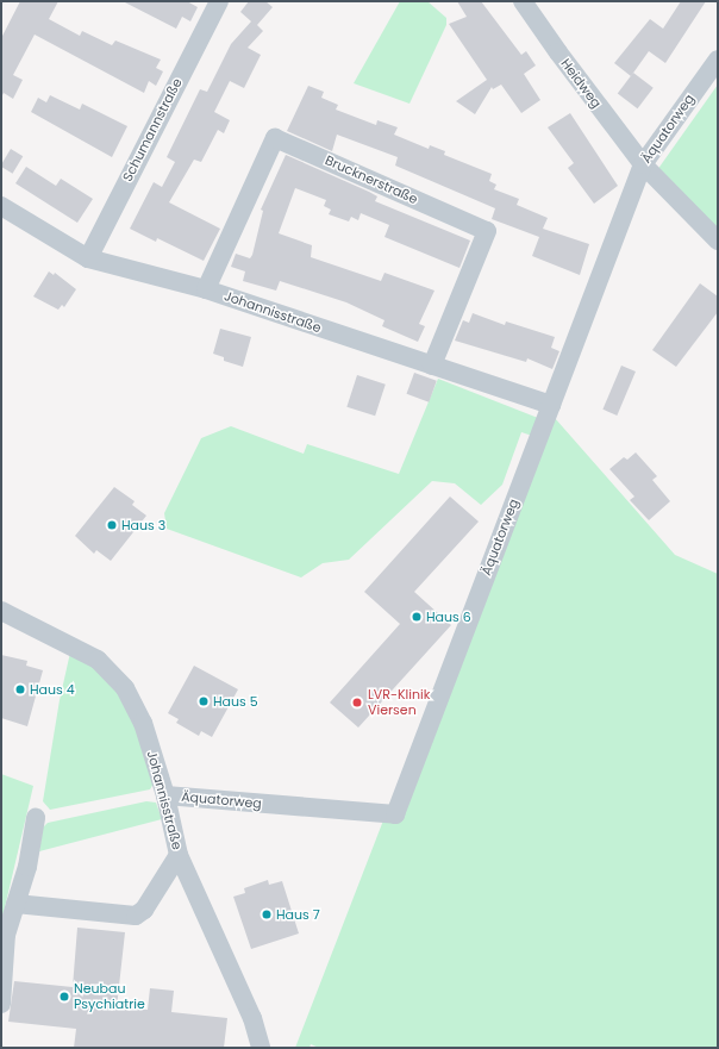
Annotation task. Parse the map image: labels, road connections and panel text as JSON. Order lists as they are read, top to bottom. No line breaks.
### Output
{"streets":{"street":["Heidweg","Äquatorweg","Schumannstraße","Brucknerstraße","Johannisstraße"]},"crossings":[["Heidweg","Äquatorweg"],["Äquatorweg","Johannisstraße"],["Schumannstraße","Johannisstraße"],["Brucknerstraße","Johannisstraße"]],"places":["Haus 3","Haus 6","Haus 4","Haus 5","LVR-Klinik Viersen","Haus 7","Neubau Psychiatrie"]}
